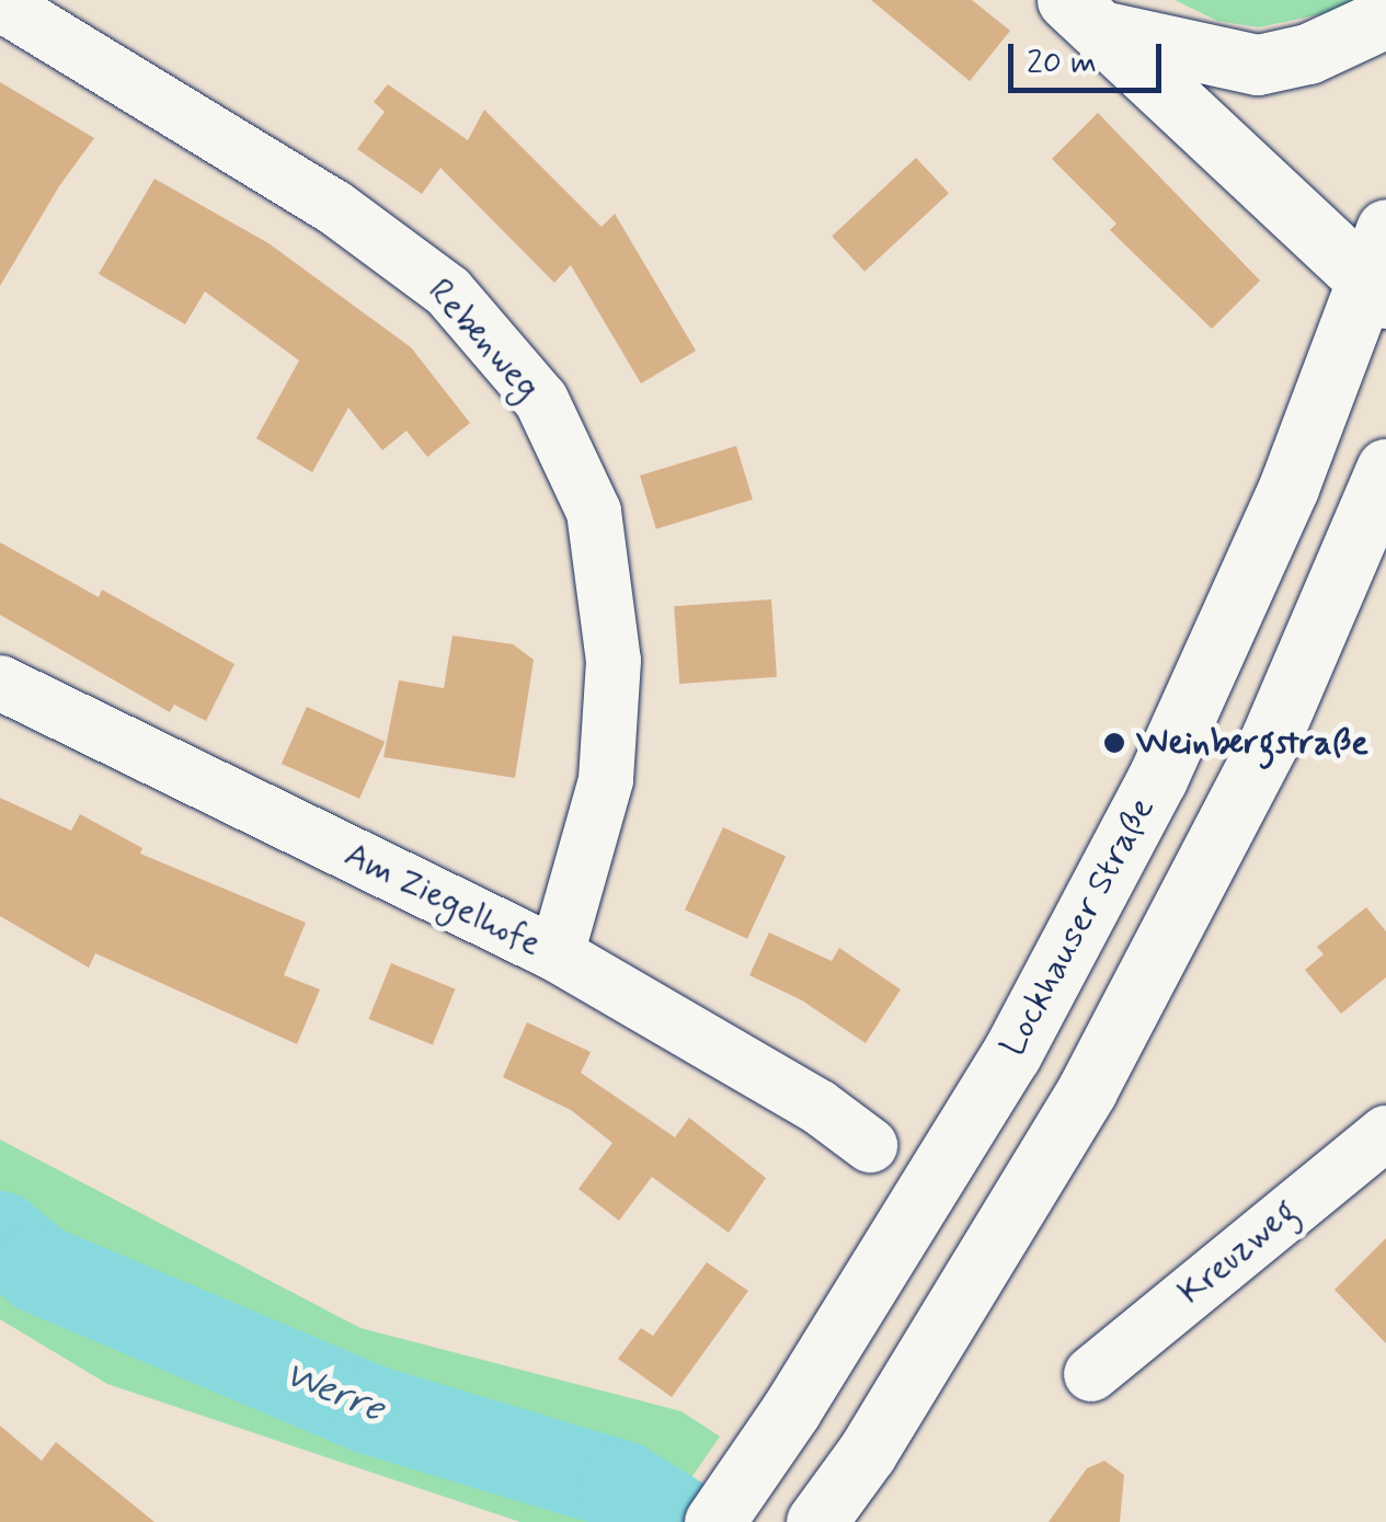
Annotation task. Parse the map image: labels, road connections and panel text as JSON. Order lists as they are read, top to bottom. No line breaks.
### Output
{"streets":{"main road":["Lockhauser Straße"],"street":["Rebenweg","Am Ziegelhofe","Kreuzweg"]},"crossings":[["Rebenweg","Am Ziegelhofe"]],"water":["Werre"],"places":["Weinbergstraße"],"scale_bar":"20 m"}
